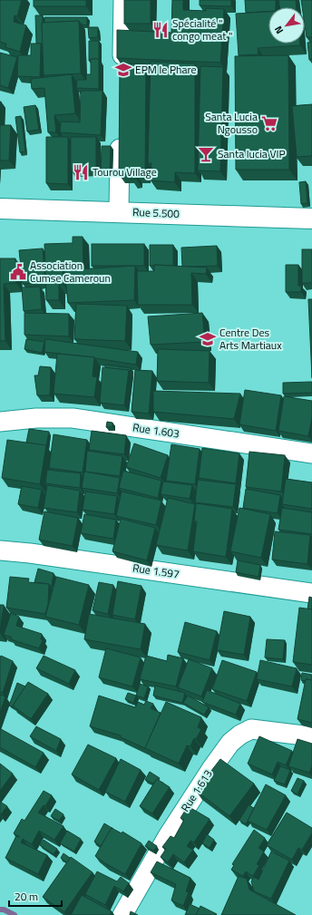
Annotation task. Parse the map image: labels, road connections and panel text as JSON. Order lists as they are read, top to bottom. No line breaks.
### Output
{"streets":{"main road":["Rue 5.500"],"street":["Rue 1.603","Rue 1.597","Rue 1.613"]},"places":{"restaurant":["Spécialité \" congo meat \"","Tourou Village"],"school or university":["EPM le Phare","Centre Des Arts Martiaux"],"supermarket":["Santa Lucia Ngousso"],"bar":["Santa lucia VIP"],"public building":["Association Cumse Cameroun"]},"scale_bar":"20 m","north":"bottom left"}
